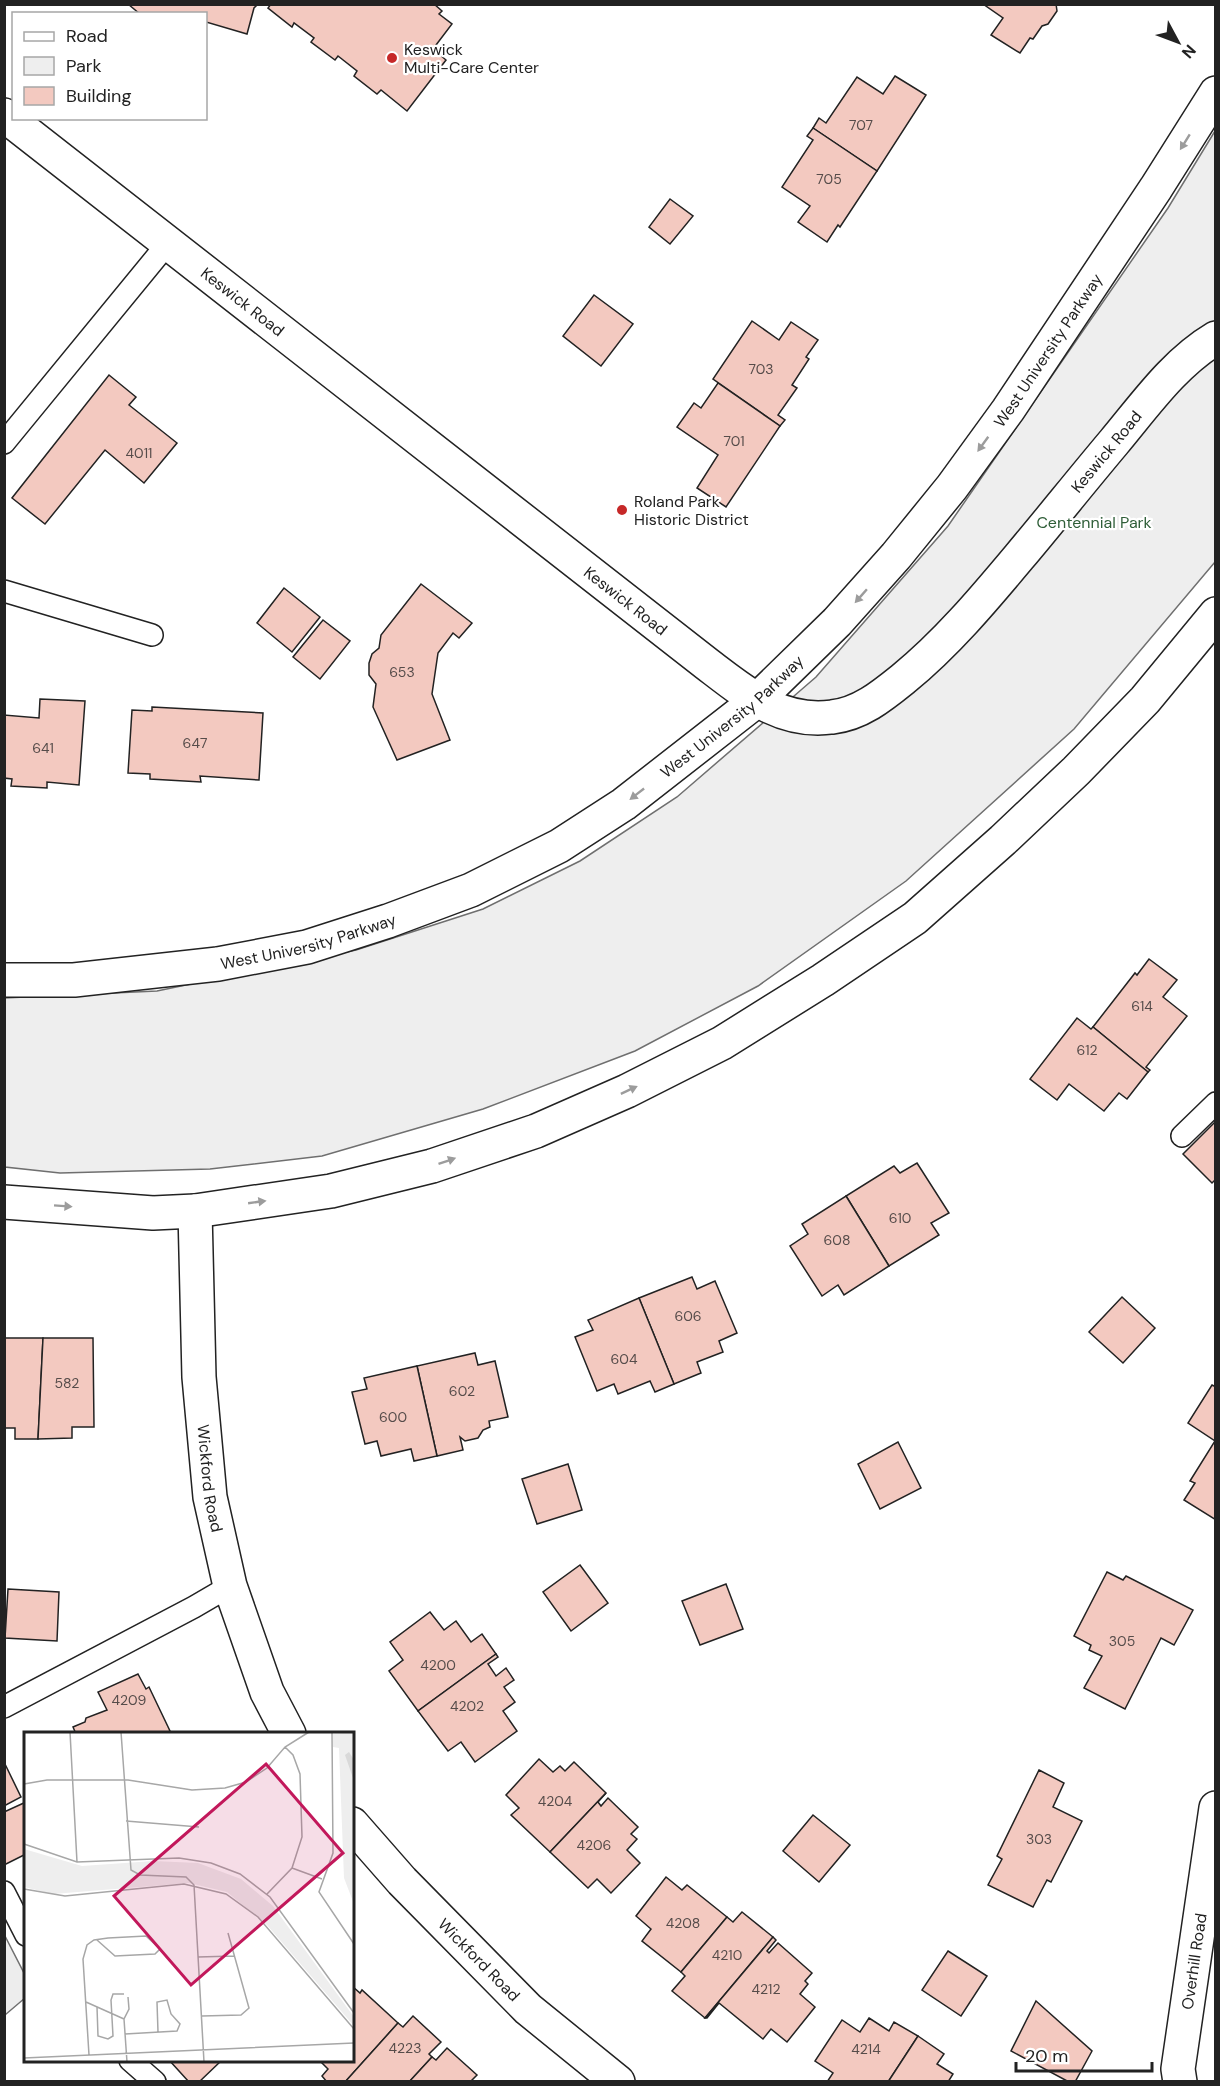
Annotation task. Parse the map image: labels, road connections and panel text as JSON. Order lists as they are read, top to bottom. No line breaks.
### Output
{"streets":{"main road":["Keswick Road","West University Parkway","Wickford Road","Overhill Road"]},"crossings":[["Keswick Road","West University Parkway"]],"parks":["Centennial Park"],"places":["Keswick Multi-Care Center","Roland Park Historic District"],"house_numbers":["707","705","703","701","4011","653","647","641","614","612","610","608","606","604","582","602","600","305","4200","4209","4202","4204","303","4206","4208","4210","4212","4223","4214"],"legend":["Road","Park","Building"],"scale_bar":"20 m","north":"bottom right"}
